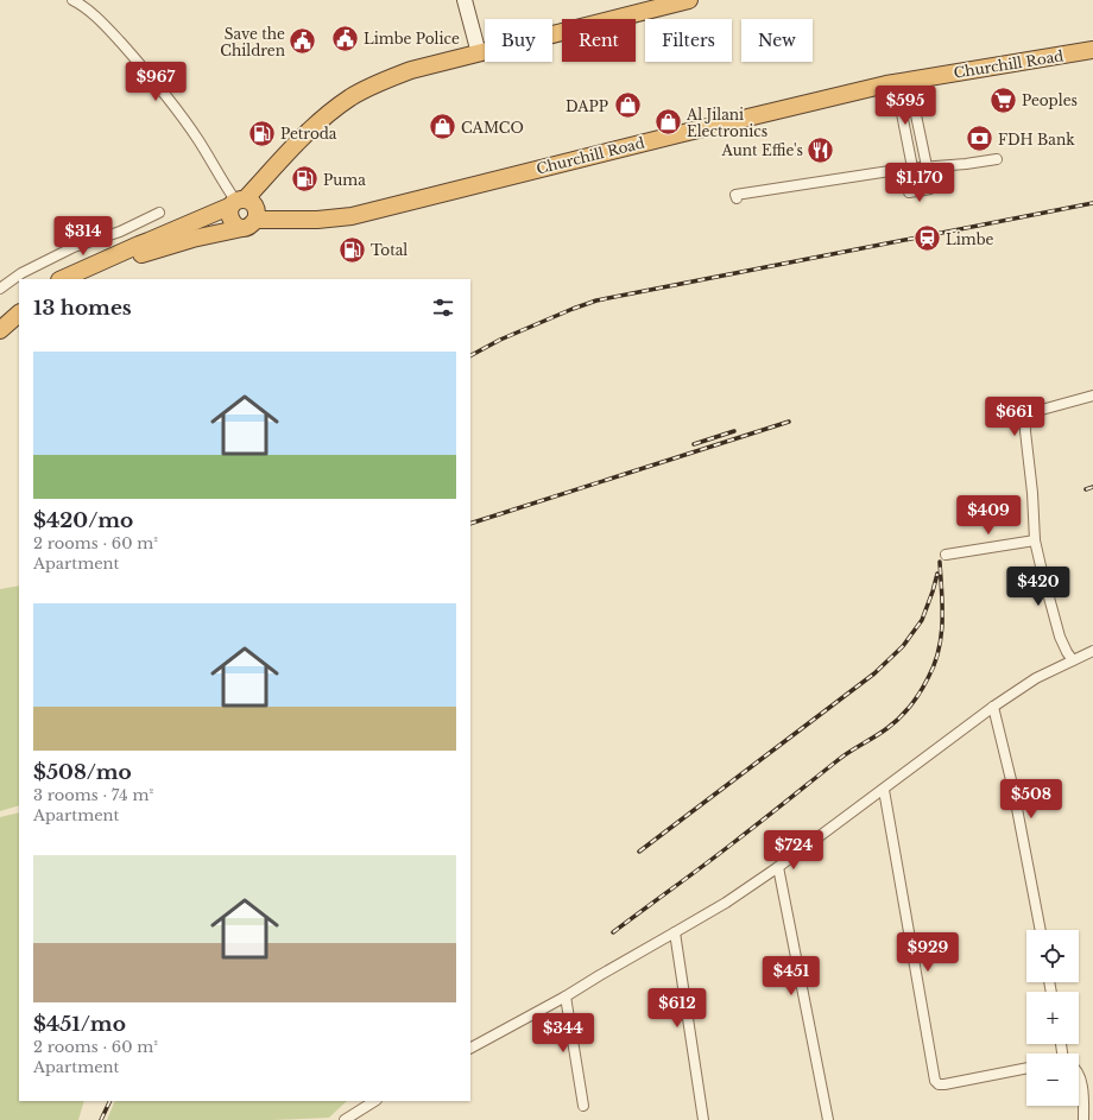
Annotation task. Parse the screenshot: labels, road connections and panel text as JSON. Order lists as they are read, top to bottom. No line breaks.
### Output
{"streets":{"highway":["Churchill Road"]},"places":{"public building":["Limbe Police","Save the Children"],"supermarket":["Peoples"],"shop":["DAPP","Al Jilani Electronics","CAMCO"],"fuel station":["Petroda","Puma","Total"],"bank":["FDH Bank"],"restaurant":["Aunt Effie's"],"station":["Limbe"]},"page":{"chip":["Buy","Rent","Filters","New"],"price":["$967","$595","$1,170","$314","$661","$409","$420","$508","$724","$929","$451","$612","$344"],"heading":"13 homes","list":[{"name":"$420/mo","note":"2 rooms · 60 m² · Apartment"},{"name":"$508/mo","note":"3 rooms · 74 m² · Apartment"},{"name":"$451/mo","note":"2 rooms · 60 m² · Apartment"}],"map_buttons":["+","−"]}}
